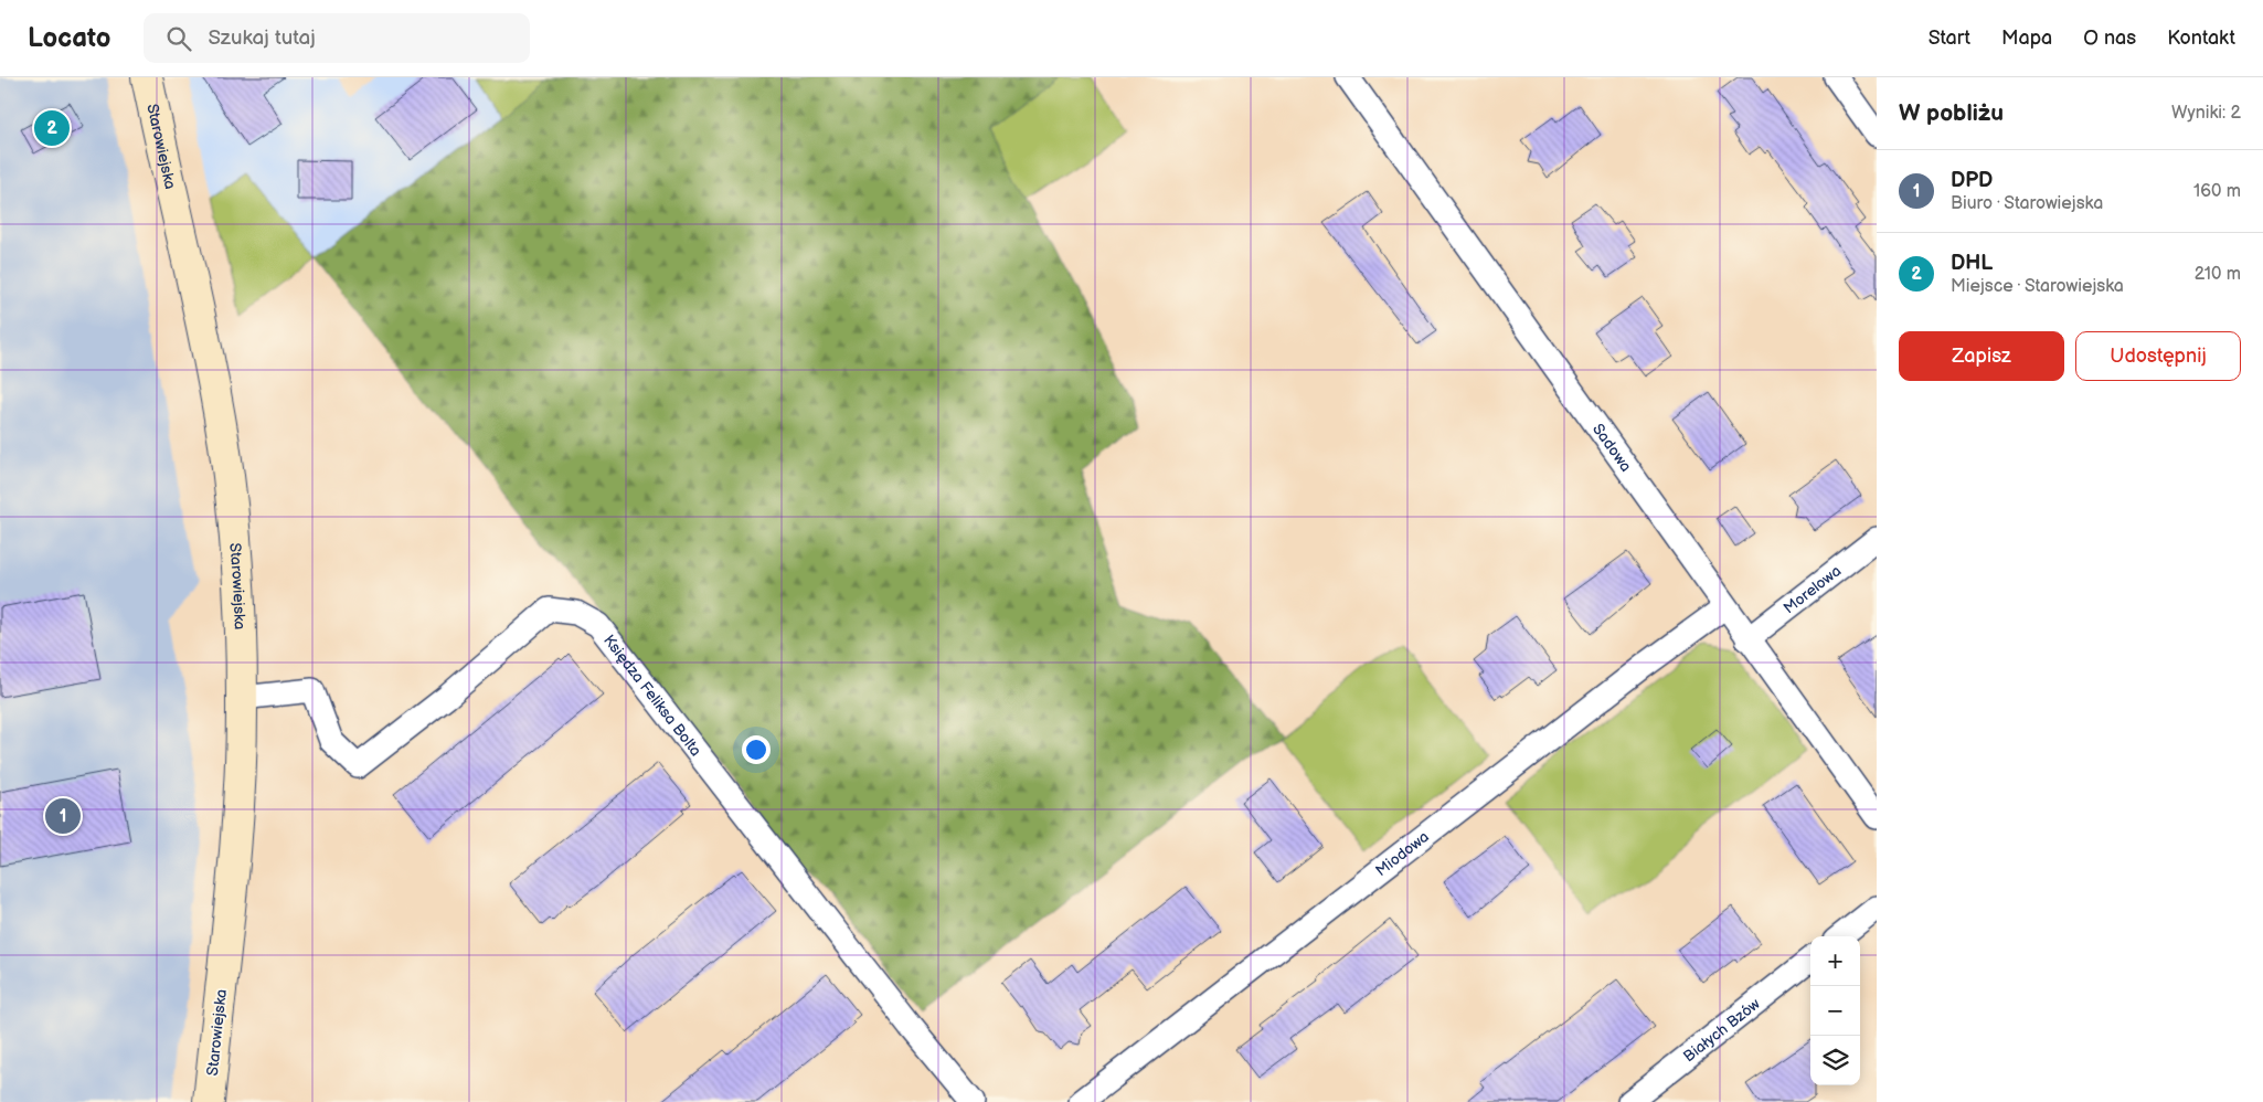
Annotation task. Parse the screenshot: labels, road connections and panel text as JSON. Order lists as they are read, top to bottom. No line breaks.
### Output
{"streets":{"street":["Starowiejska","Sadowa","Morelowa","Księdza Feliksa Bolta","Miodowa","Białych Bzów"]},"crossings":[["Starowiejska","Księdza Feliksa Bolta"],["Sadowa","Morelowa"],["Sadowa","Miodowa"]],"page":{"header":"Locato","search":"Szukaj tutaj","nav":["Start","Mapa","O nas","Kontakt"],"heading":["W pobliżu","Wyniki: 2"],"pins":["2","1"],"list":[{"mark":"1","name":"DPD","note":"Biuro · Starowiejska","value":"160 m"},{"mark":"2","name":"DHL","note":"Miejsce · Starowiejska","value":"210 m"}],"buttons":["Zapisz","Udostępnij"],"map_buttons":["+","−"]}}
